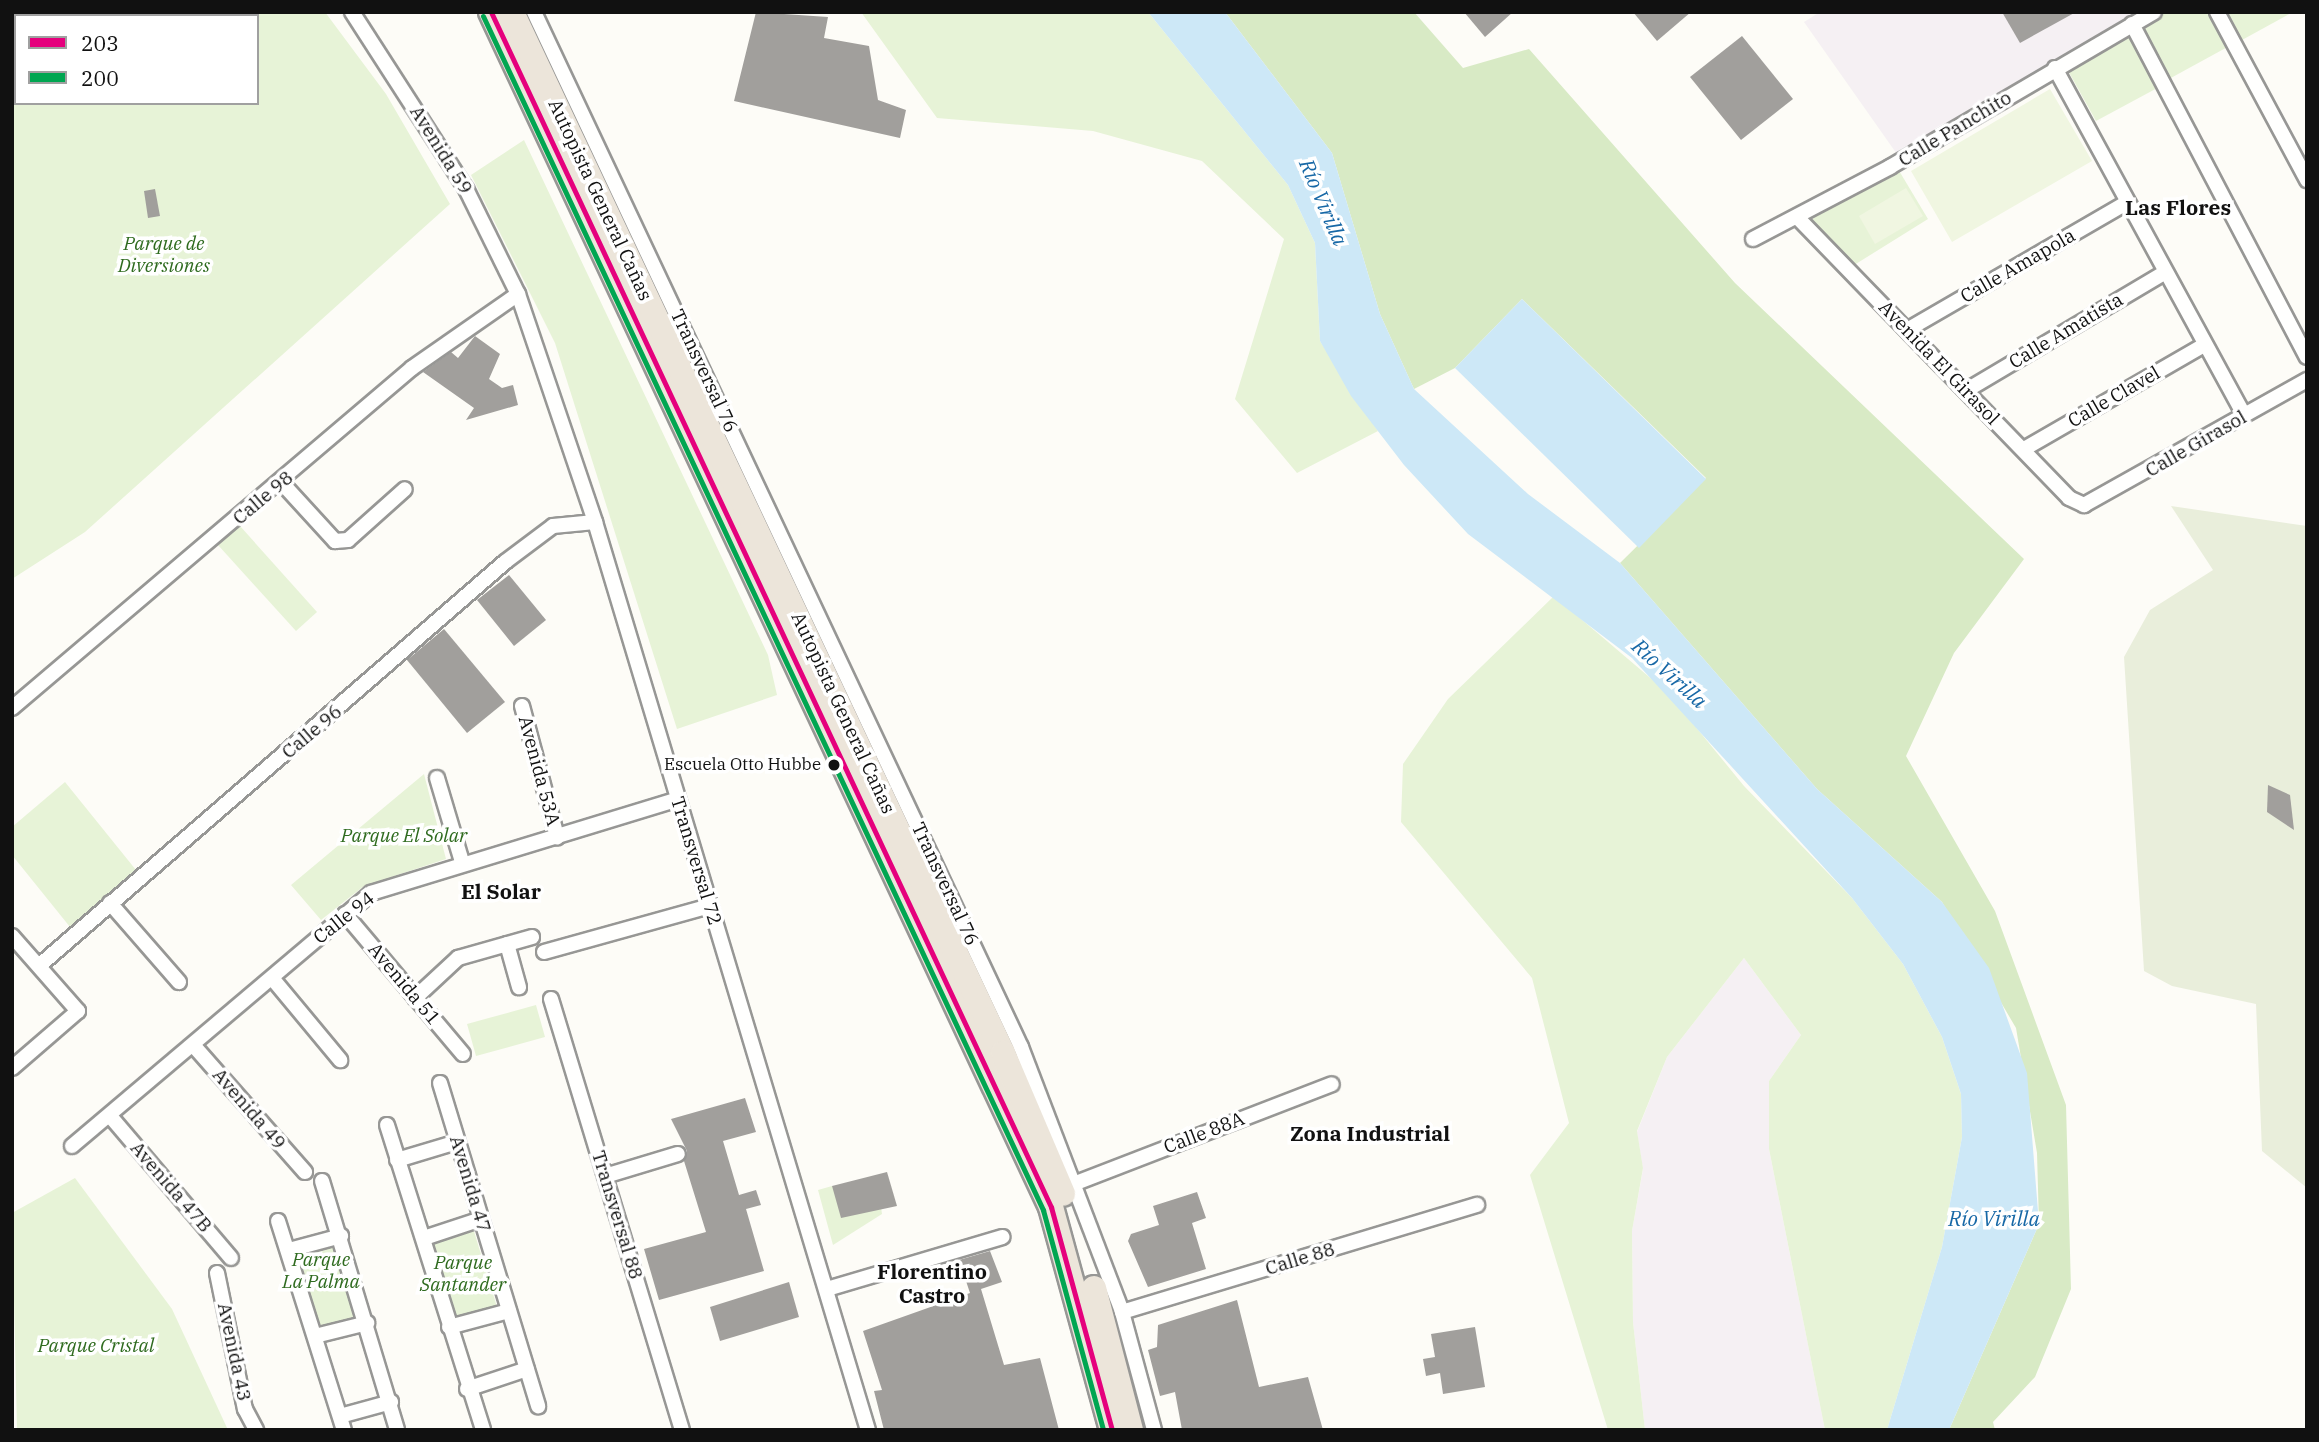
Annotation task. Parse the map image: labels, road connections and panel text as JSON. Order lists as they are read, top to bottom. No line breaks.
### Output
{"streets":{"highway":["Autopista General Cañas"],"street":["Calle Panchito","Avenida 59","Calle Amapola","Calle Amatista","Avenida El Girasol","Transversal 76","Calle Clavel","Calle Girasol","Calle 98","Calle 96","Avenida 53A","Transversal 72","Calle 94","Avenida 51","Avenida 49","Calle 88A","Avenida 47","Avenida 47B","Transversal 88","Calle 88","Avenida 43"]},"crossings":[["Calle Panchito","Avenida El Girasol"],["Avenida 59","Calle 98"],["Avenida 59","Transversal 72"],["Calle Amapola","Avenida El Girasol"],["Calle Amatista","Avenida El Girasol"],["Avenida El Girasol","Calle Clavel"],["Avenida El Girasol","Calle Girasol"],["Transversal 76","Calle 88A"],["Transversal 76","Calle 88"],["Calle 98","Transversal 72"],["Calle 96","Transversal 72"],["Avenida 53A","Calle 94"],["Transversal 72","Calle 94"],["Calle 94","Avenida 51"],["Calle 94","Avenida 49"],["Calle 94","Avenida 47B"]],"districts":["Las Flores","El Solar","Zona Industrial","Florentino Castro"],"water":["Río Virilla"],"parks":["Parque de Diversiones","Parque El Solar","Parque La Palma","Parque Santander","Parque Cristal"],"places":["Escuela Otto Hubbe"],"lines":["transit line 203","transit line 200"],"legend":["203","200"]}
